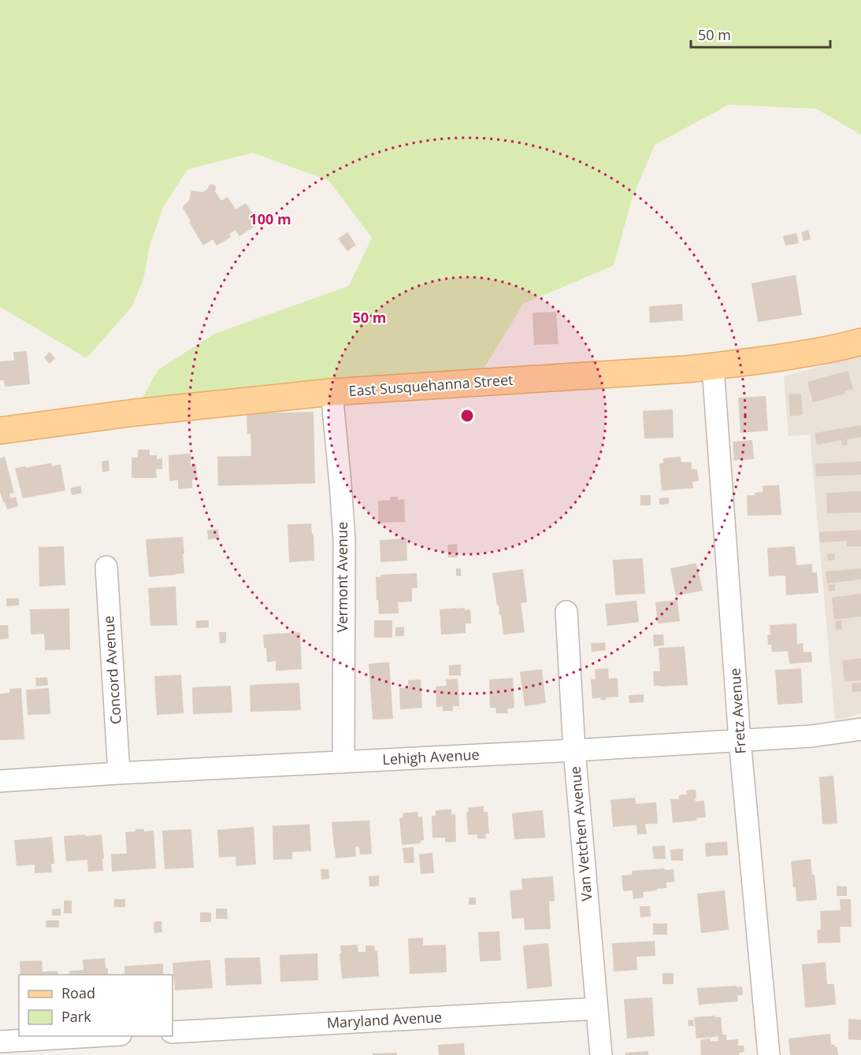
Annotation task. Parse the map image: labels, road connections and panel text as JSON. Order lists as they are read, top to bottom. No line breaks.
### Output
{"streets":{"main road":["East Susquehanna Street"],"street":["Vermont Avenue","Concord Avenue","Fretz Avenue","Lehigh Avenue","Van Vetchen Avenue","Maryland Avenue"]},"crossings":[["East Susquehanna Street","Vermont Avenue"],["East Susquehanna Street","Fretz Avenue"],["Vermont Avenue","Lehigh Avenue"],["Concord Avenue","Lehigh Avenue"],["Fretz Avenue","Lehigh Avenue"],["Lehigh Avenue","Van Vetchen Avenue"],["Van Vetchen Avenue","Maryland Avenue"]],"legend":["Road","Park"],"scale_bar":"50 m","rings":["100 m","50 m"]}
